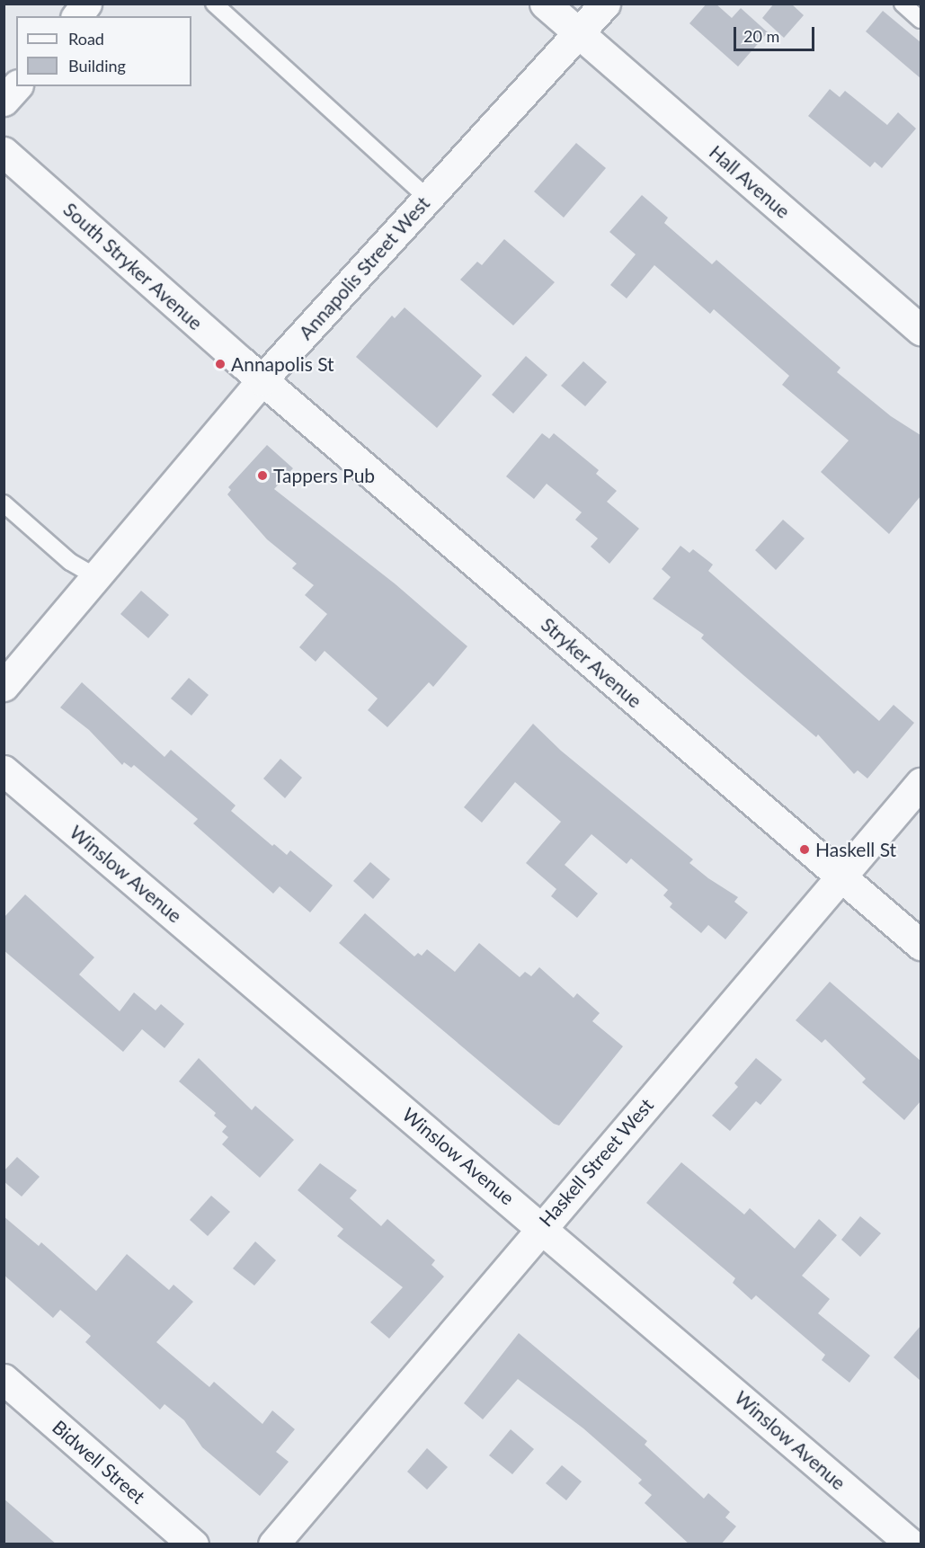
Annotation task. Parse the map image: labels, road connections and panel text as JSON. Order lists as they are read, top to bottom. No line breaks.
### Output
{"streets":{"street":["Hall Avenue","South Stryker Avenue","Annapolis Street West","Stryker Avenue","Winslow Avenue","Haskell Street West","Bidwell Street"]},"crossings":[["Hall Avenue","Annapolis Street West"],["South Stryker Avenue","Annapolis Street West"],["South Stryker Avenue","Stryker Avenue"],["Annapolis Street West","Stryker Avenue"],["Stryker Avenue","Haskell Street West"],["Winslow Avenue","Haskell Street West"]],"places":["Annapolis St","Tappers Pub","Haskell St"],"legend":["Road","Building"],"scale_bar":"20 m"}
